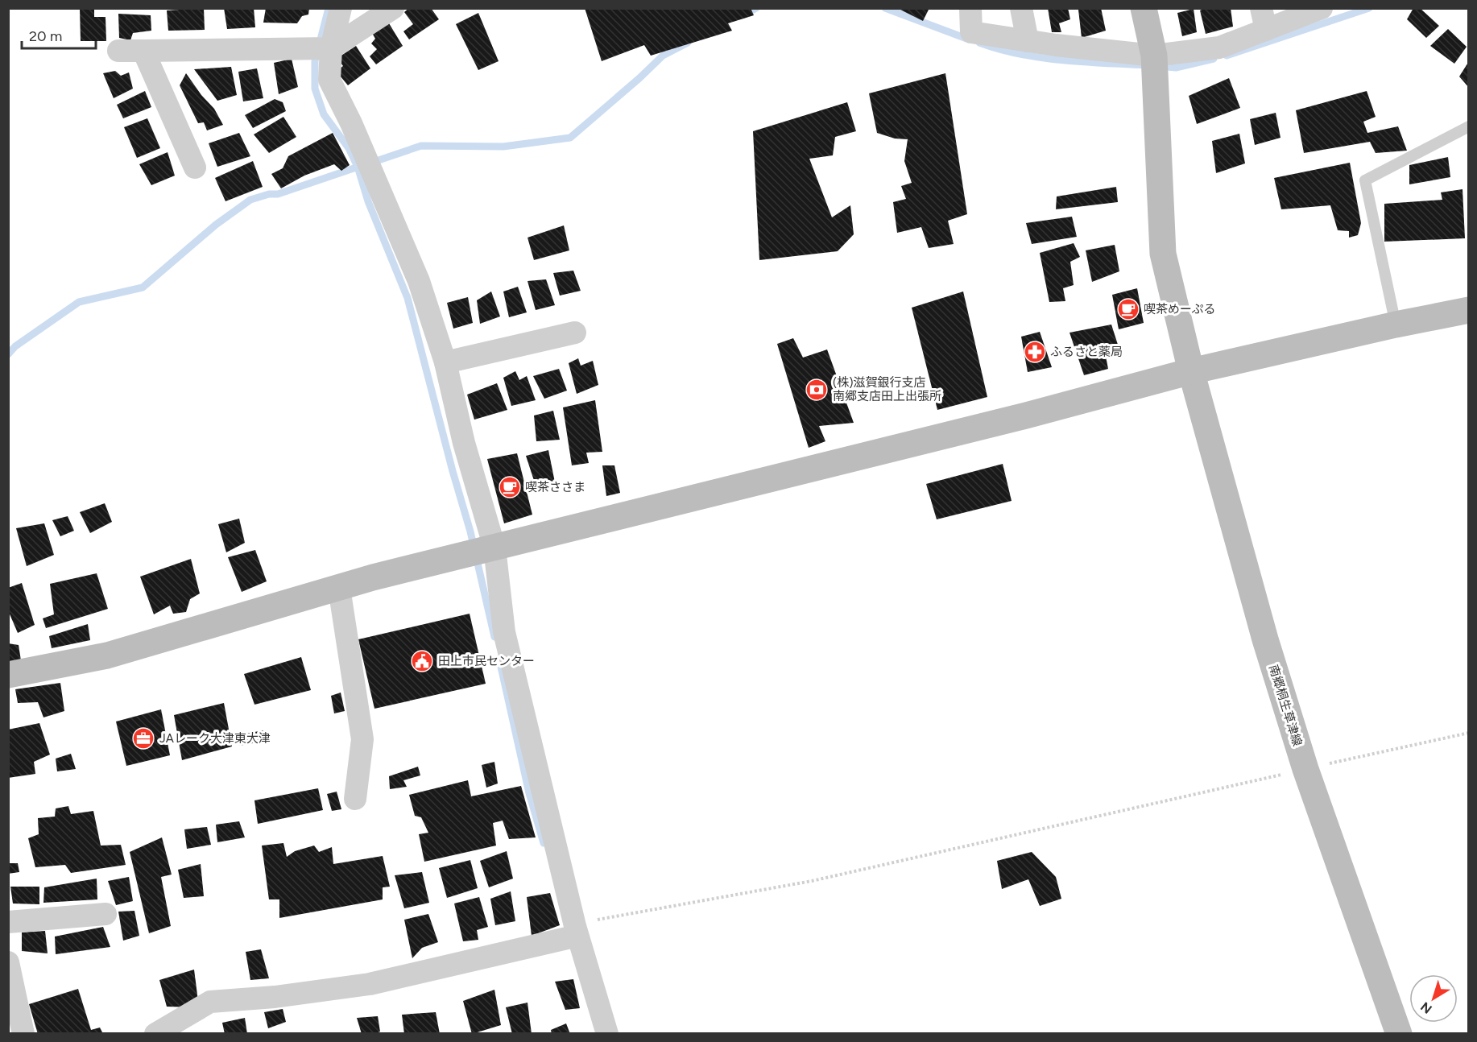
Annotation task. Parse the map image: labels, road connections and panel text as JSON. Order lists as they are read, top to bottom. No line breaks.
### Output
{"streets":{"street":["南郷桐生草津線"]},"places":{"cafe":["喫茶めーぷる","喫茶ささま"],"pharmacy":["ふるさと薬局"],"bank":["(株)滋賀銀行支店 南郷支店田上出張所"],"public building":["田上市民センター"],"office":["JAレーク大津東大津"]},"scale_bar":"20 m","north":"bottom left"}
